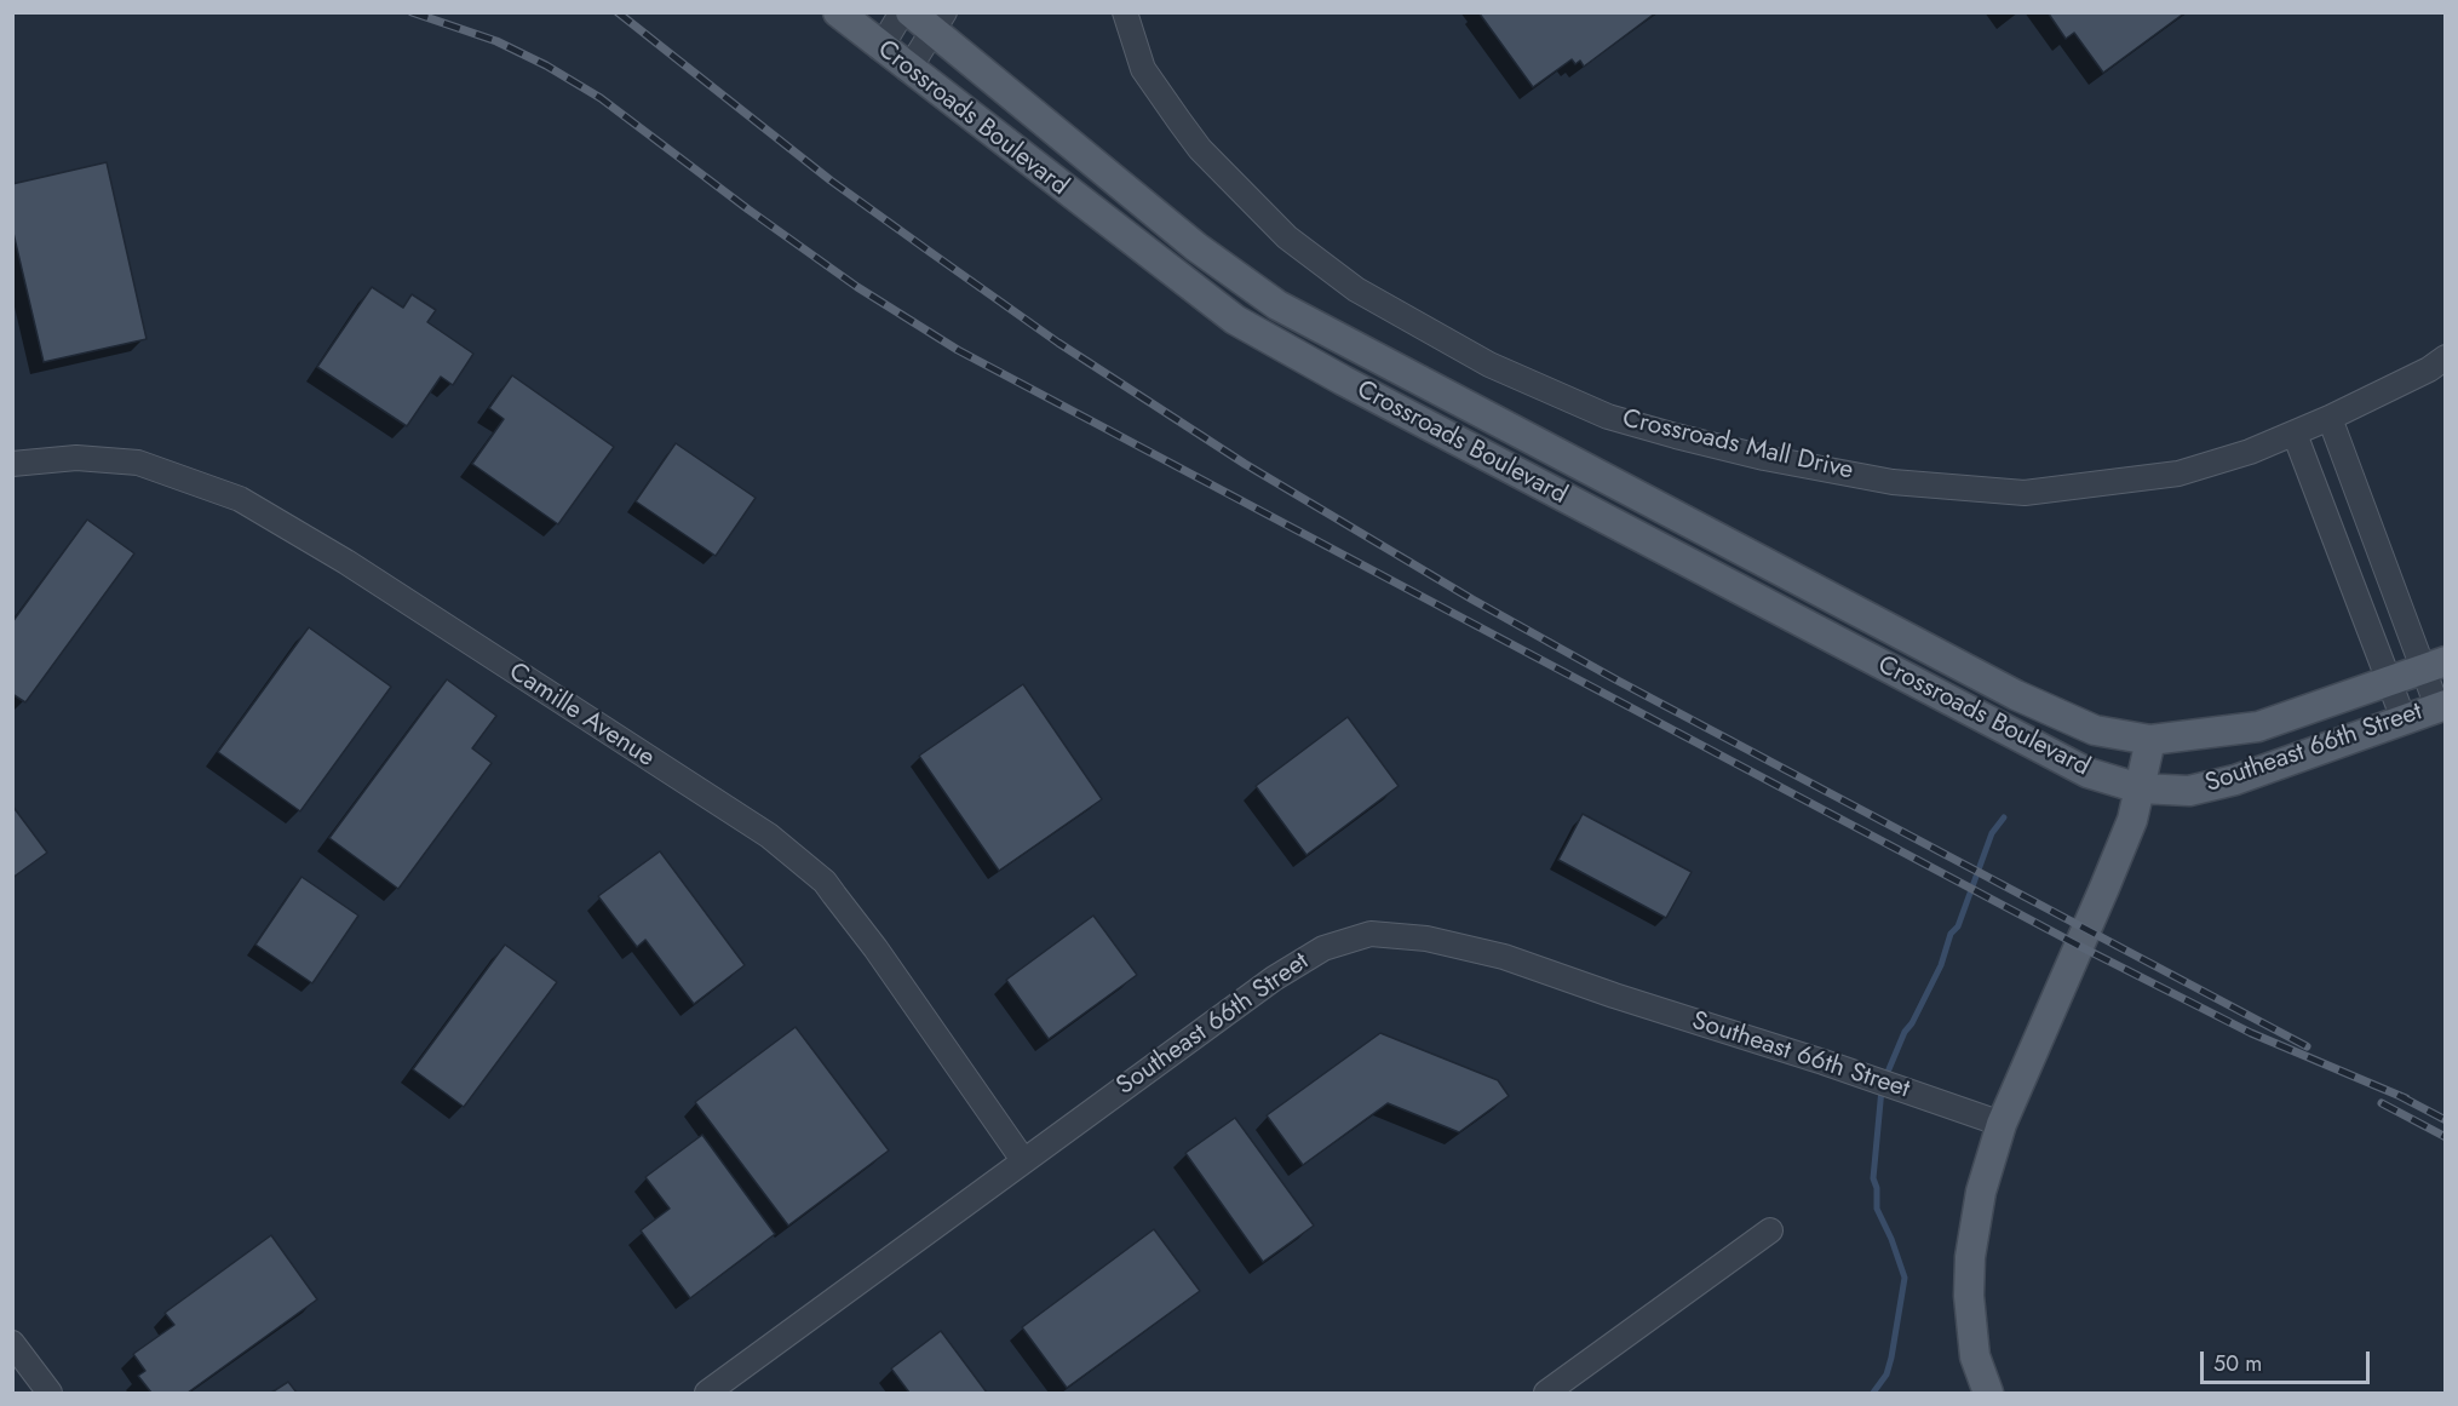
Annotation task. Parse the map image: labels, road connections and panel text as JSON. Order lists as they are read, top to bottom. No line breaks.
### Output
{"streets":{"main road":["Crossroads Boulevard","Southeast 66th Street"],"street":["Crossroads Mall Drive","Camille Avenue"]},"crossings":[["Crossroads Boulevard","Southeast 66th Street"],["Camille Avenue","Southeast 66th Street"]],"scale_bar":"50 m"}
